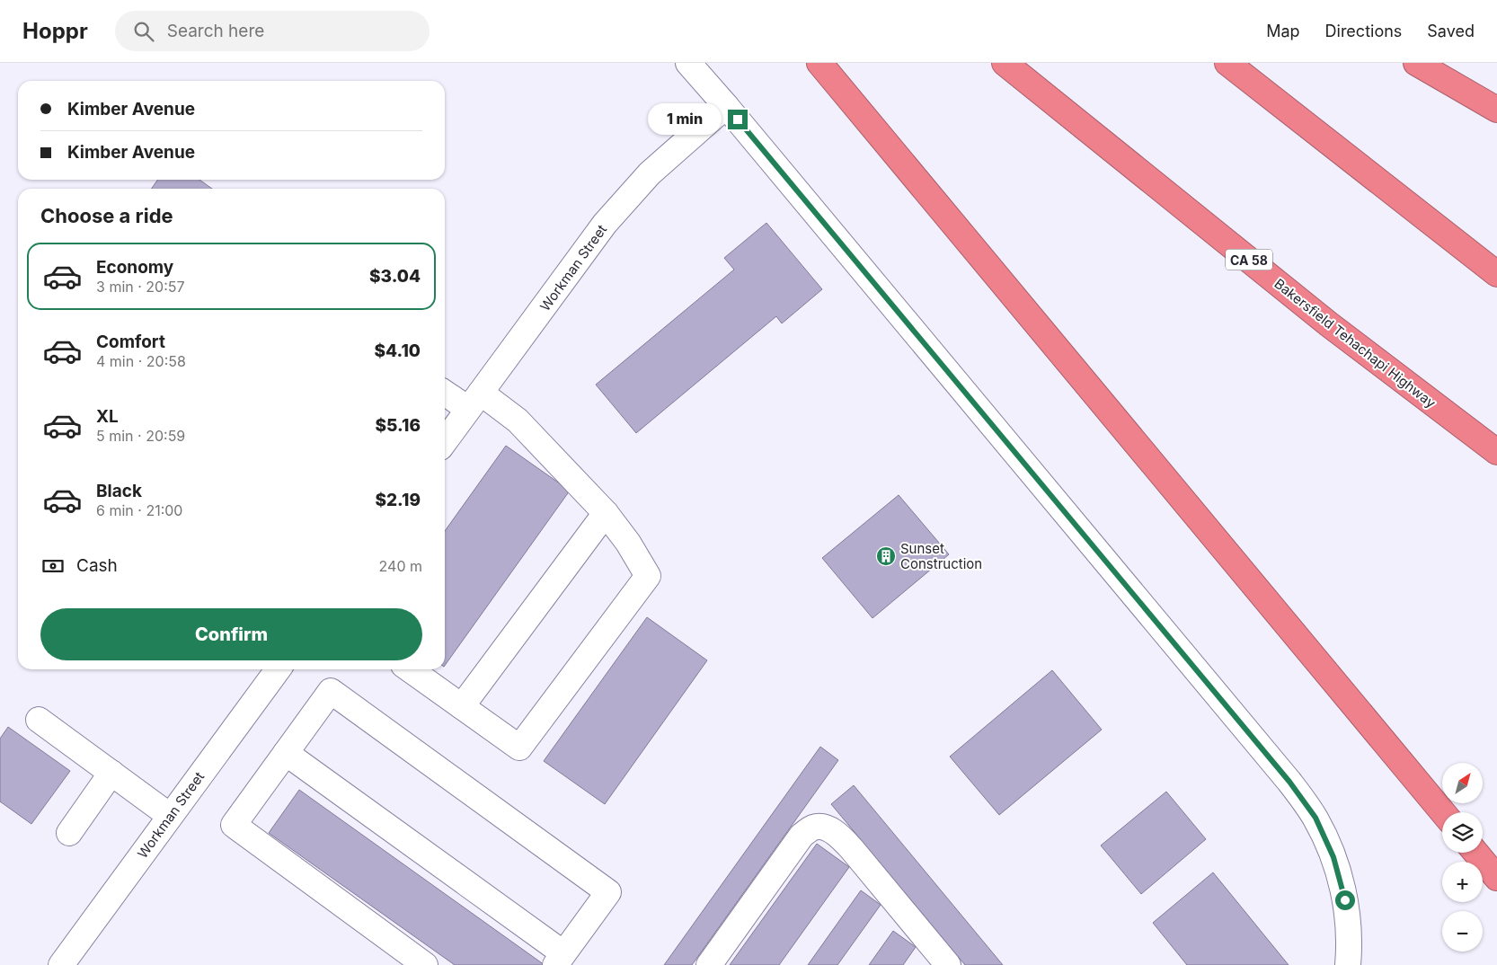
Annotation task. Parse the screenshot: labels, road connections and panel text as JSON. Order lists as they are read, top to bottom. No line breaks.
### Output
{"streets":{"highway":["CA 58","Bakersfield Tehachapi Highway"],"street":["Workman Street"]},"places":{"building":["Sunset Construction"]},"north":"top right","page":{"header":"Hoppr","search":"Search here","nav":["Map","Directions","Saved"],"banner":["Kimber Avenue","Kimber Avenue"],"bubble":"1 min","heading":"Choose a ride","list":[{"name":"Economy","note":"3 min · 20:57","value":"$3.04"},{"name":"Comfort","note":"4 min · 20:58","value":"$4.10"},{"name":"XL","note":"5 min · 20:59","value":"$5.16"},{"name":"Black","note":"6 min · 21:00","value":"$2.19"}],"pay":["Cash","240 m"],"buttons":"Confirm","map_buttons":["+","−"]}}
